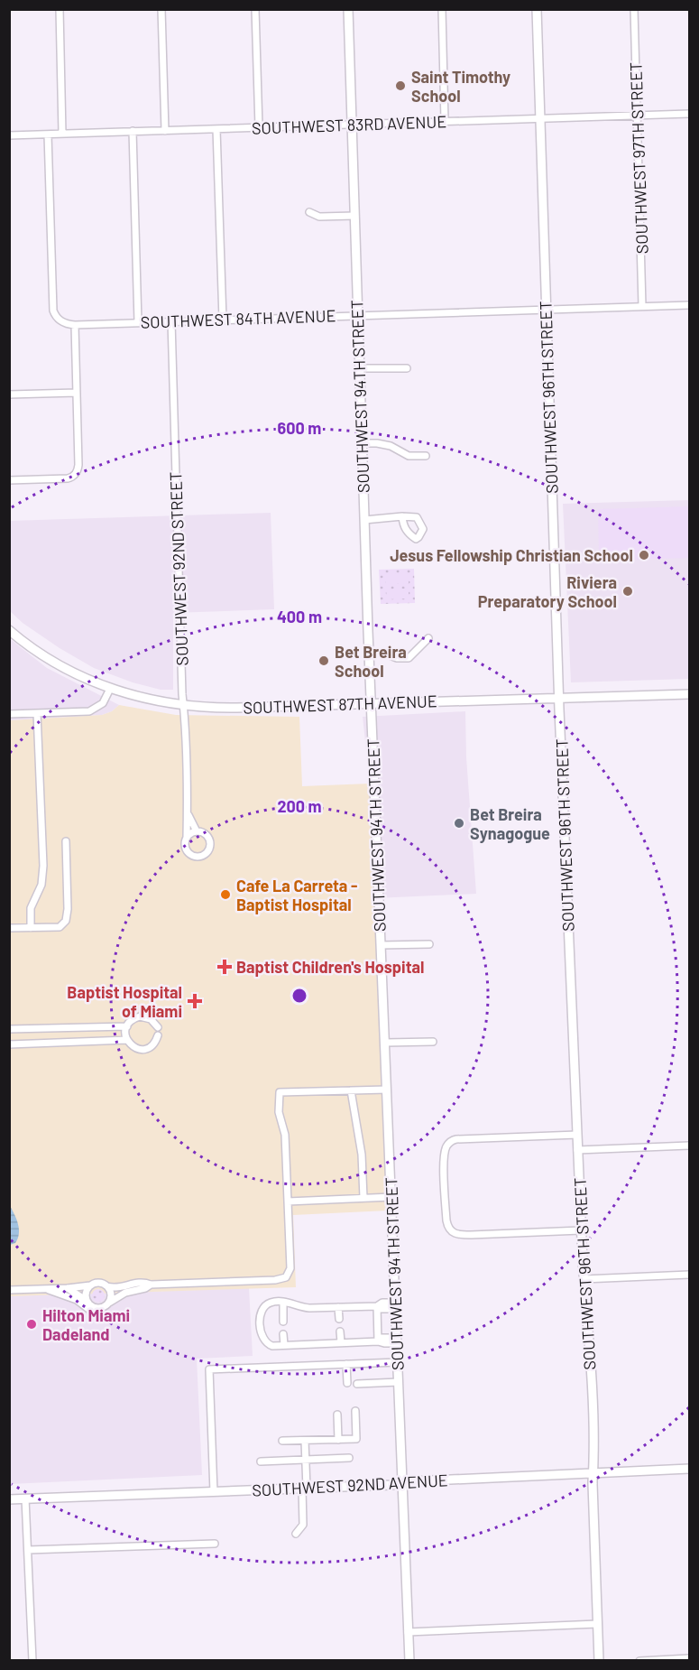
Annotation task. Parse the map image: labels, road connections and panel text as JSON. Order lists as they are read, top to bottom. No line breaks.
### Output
{"streets":{"street":["SOUTHWEST 83RD AVENUE","SOUTHWEST 97TH STREET","SOUTHWEST 84TH AVENUE","SOUTHWEST 94TH STREET","SOUTHWEST 96TH STREET","SOUTHWEST 92ND STREET","SOUTHWEST 87TH AVENUE","SOUTHWEST 92ND AVENUE"]},"crossings":[["SOUTHWEST 83RD AVENUE","SOUTHWEST 97TH STREET"],["SOUTHWEST 83RD AVENUE","SOUTHWEST 94TH STREET"],["SOUTHWEST 83RD AVENUE","SOUTHWEST 96TH STREET"],["SOUTHWEST 97TH STREET","SOUTHWEST 84TH AVENUE"],["SOUTHWEST 84TH AVENUE","SOUTHWEST 94TH STREET"],["SOUTHWEST 84TH AVENUE","SOUTHWEST 96TH STREET"],["SOUTHWEST 84TH AVENUE","SOUTHWEST 92ND STREET"],["SOUTHWEST 94TH STREET","SOUTHWEST 87TH AVENUE"],["SOUTHWEST 94TH STREET","SOUTHWEST 92ND AVENUE"],["SOUTHWEST 96TH STREET","SOUTHWEST 87TH AVENUE"],["SOUTHWEST 96TH STREET","SOUTHWEST 92ND AVENUE"],["SOUTHWEST 92ND STREET","SOUTHWEST 87TH AVENUE"]],"places":{"other":["Saint Timothy School","Jesus Fellowship Christian School","Riviera Preparatory School","Bet Breira School","Bet Breira Synagogue","Cafe La Carreta - Baptist Hospital","Hilton Miami Dadeland"],"health":["Baptist Children's Hospital","Baptist Hospital of Miami"]},"rings":["600 m","400 m","200 m"]}
